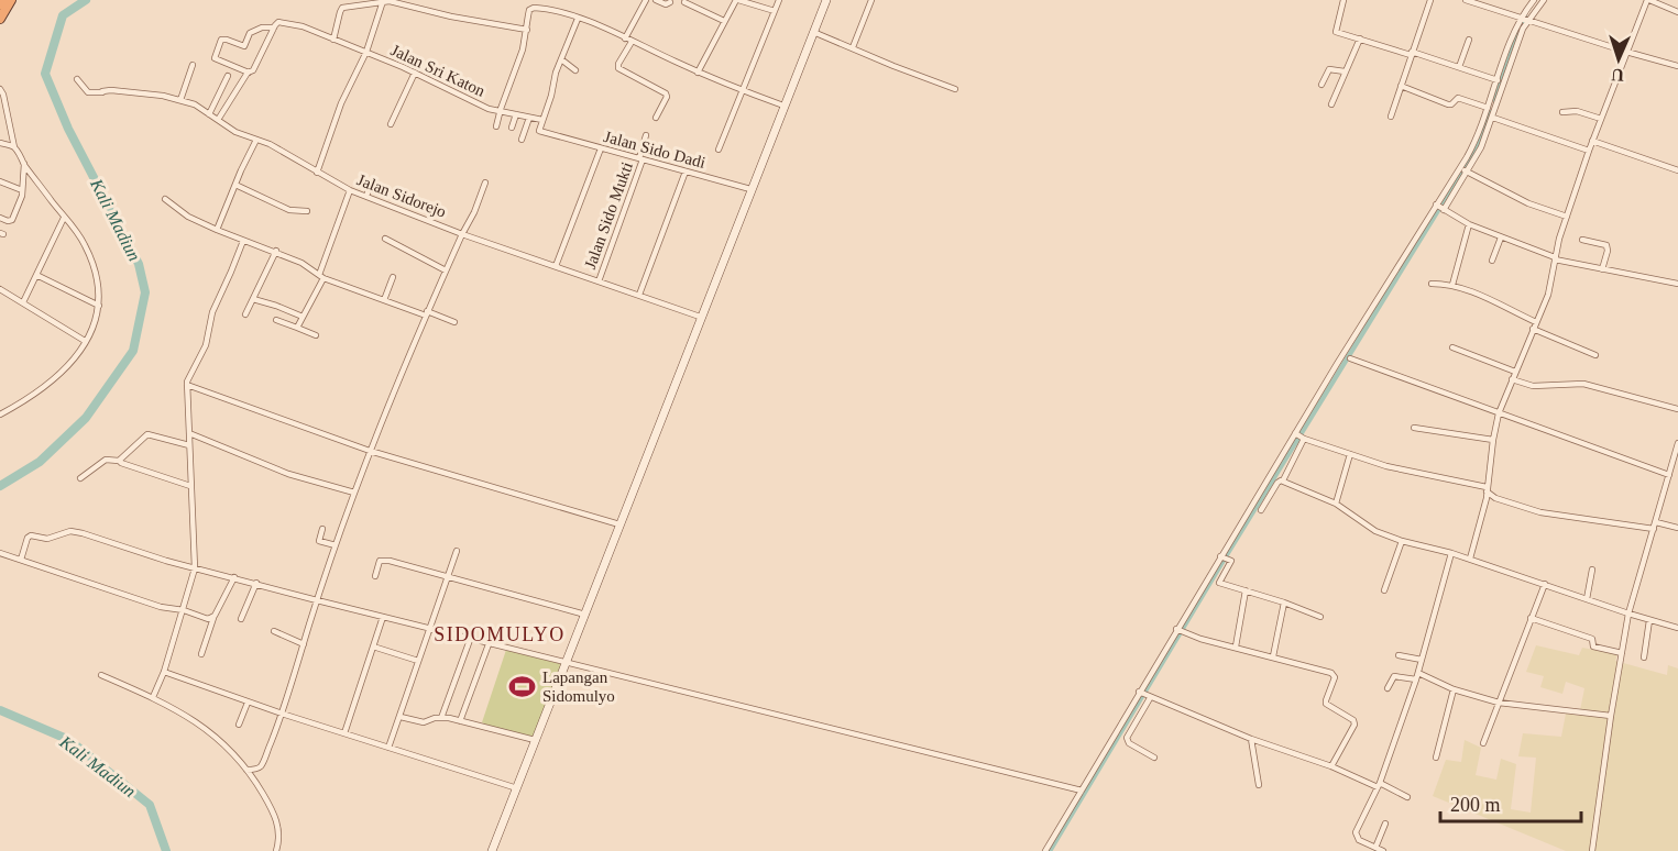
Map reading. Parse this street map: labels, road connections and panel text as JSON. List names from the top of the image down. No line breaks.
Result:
{"streets":{"street":["Jalan Sri Katon","Jalan Sido Dadi","Jalan Sidorejo","Jalan Sido Mukti"]},"crossings":[["Jalan Sri Katon","Jalan Sido Dadi"],["Jalan Sido Dadi","Jalan Sido Mukti"],["Jalan Sidorejo","Jalan Sido Mukti"]],"districts":["SIDOMULYO"],"water":["Kali Madiun"],"places":{"sports":["Lapangan Sidomulyo"]},"scale_bar":"200 m","north":"bottom"}
